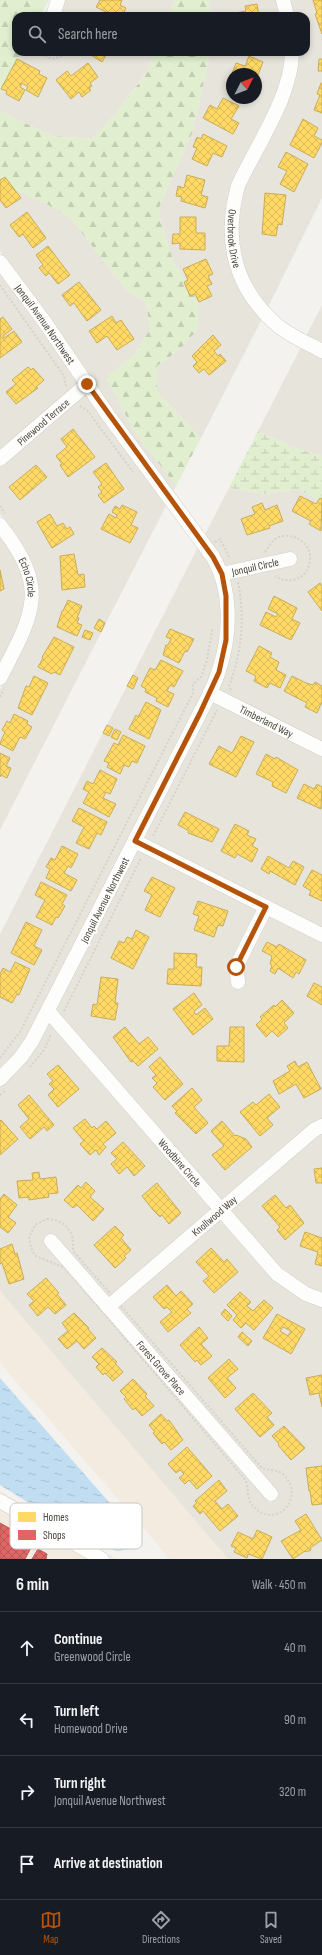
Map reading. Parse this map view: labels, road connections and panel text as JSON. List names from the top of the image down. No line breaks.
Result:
{"streets":{"street":["Overbrook Drive","Jonquil Avenue Northwest","Pinewood Terrace","Jonquil Circle","Echo Circle","Timberland Way","Woodbine Circle","Knollwood Way","Forest Grove Place"]},"crossings":[["Jonquil Avenue Northwest","Pinewood Terrace"],["Jonquil Avenue Northwest","Jonquil Circle"],["Jonquil Avenue Northwest","Timberland Way"],["Jonquil Avenue Northwest","Woodbine Circle"],["Woodbine Circle","Knollwood Way"],["Knollwood Way","Forest Grove Place"]],"legend":["Homes","Shops"],"north":"top right","page":{"search":"Search here","heading":["6 min","Walk · 450 m"],"list":[["Continue","Greenwood Circle","40 m"],["Turn left","Homewood Drive","90 m"],["Turn right","Jonquil Avenue Northwest","320 m"],"Arrive at destination"],"nav":["Map","Directions","Saved"]}}
